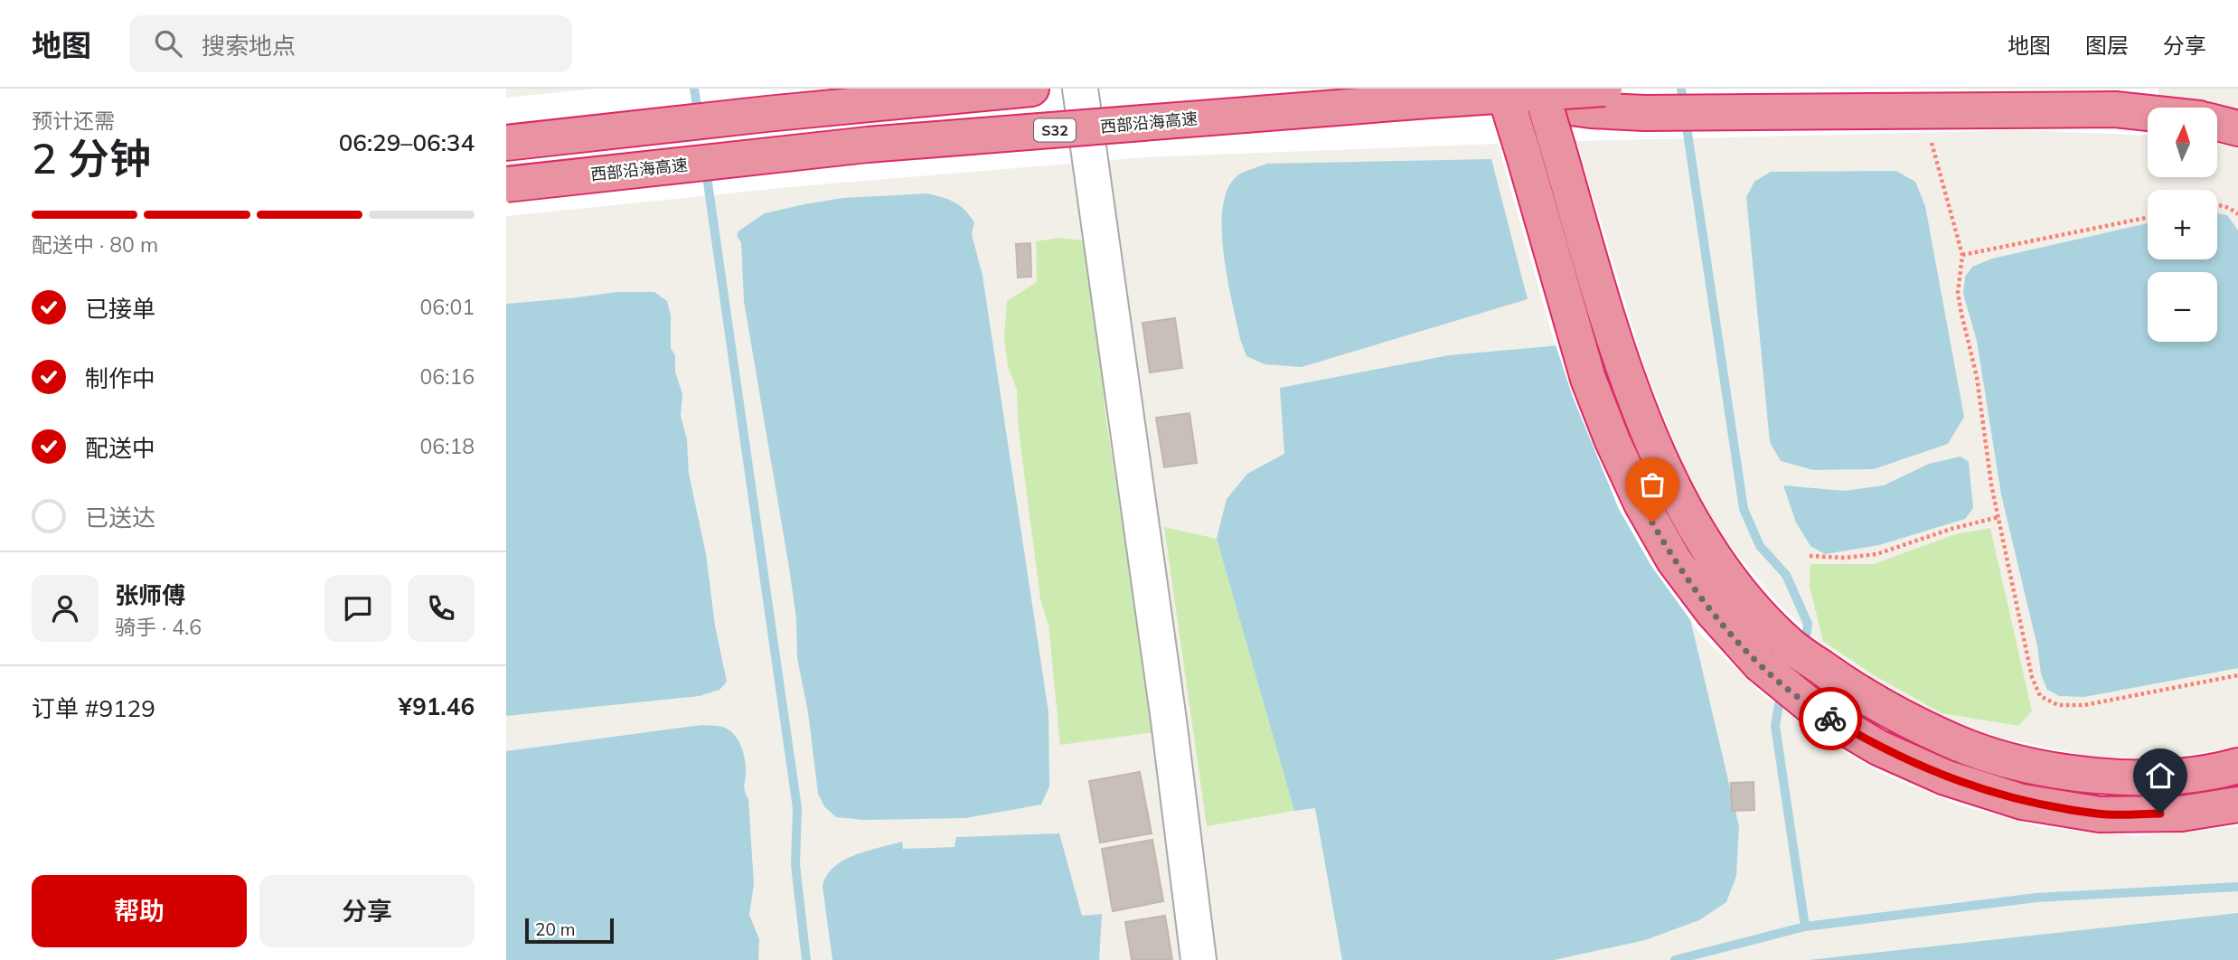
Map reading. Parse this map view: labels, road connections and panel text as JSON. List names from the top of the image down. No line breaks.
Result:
{"streets":{"highway":["西部沿海高速","S32"]},"scale_bar":"20 m","north":"top","page":{"header":"地图","search":"搜索地点","nav":["地图","图层","分享"],"heading":["2 分钟","预计还需","06:29–06:34"],"panel":["张师傅","骑手 · 4.6","订单 #9129","¥91.46"],"map_buttons":["+","−"],"bar":"配送中 · 80 m","list":[["已接单","06:01"],["制作中","06:16"],["配送中","06:18"],"已送达"],"buttons":["帮助","分享"],"scale":"20 m"}}
